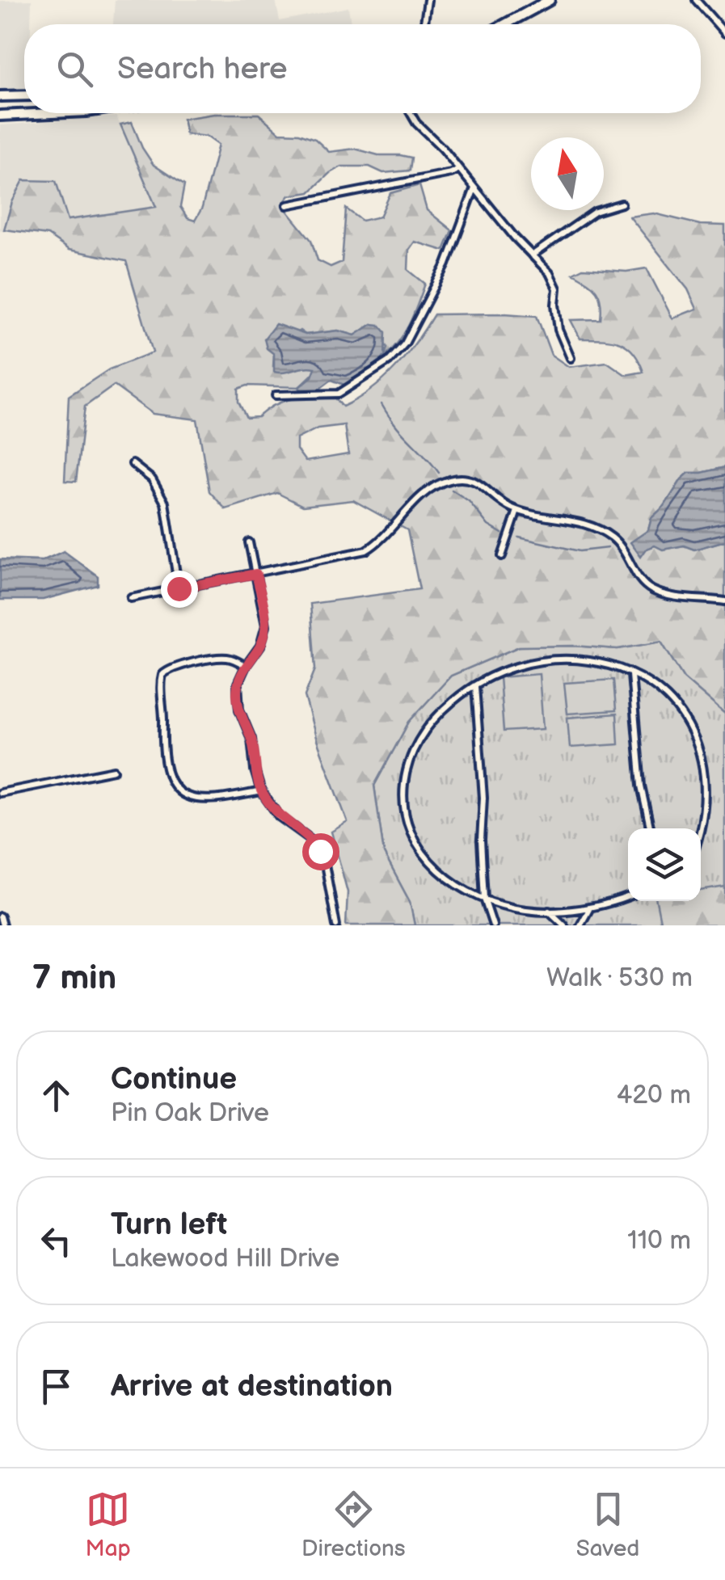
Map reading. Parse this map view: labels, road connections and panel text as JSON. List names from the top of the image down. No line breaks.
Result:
{"north":"top","page":{"search":"Search here","heading":["7 min","Walk · 530 m"],"list":[["Continue","Pin Oak Drive","420 m"],["Turn left","Lakewood Hill Drive","110 m"],"Arrive at destination"],"nav":["Map","Directions","Saved"]}}
